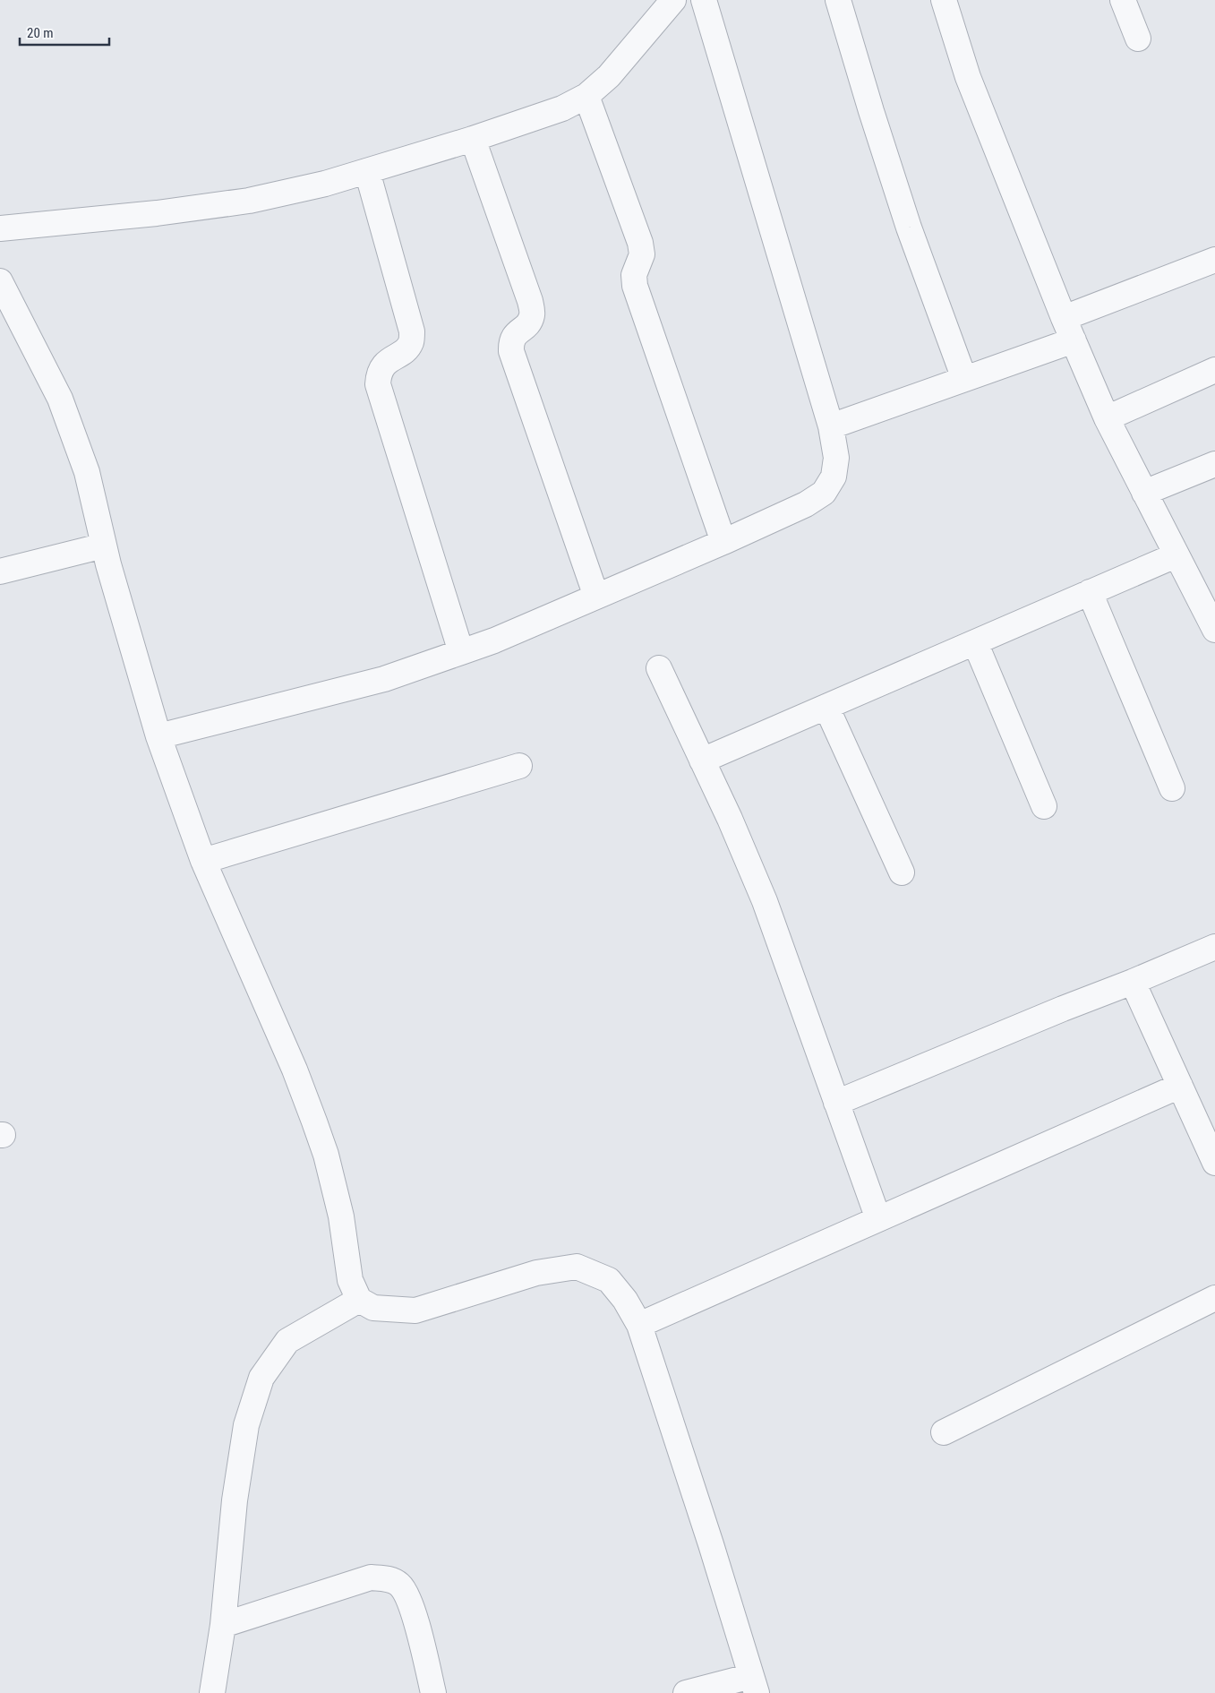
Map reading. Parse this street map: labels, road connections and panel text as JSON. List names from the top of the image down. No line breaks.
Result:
{"scale_bar":"20 m"}
